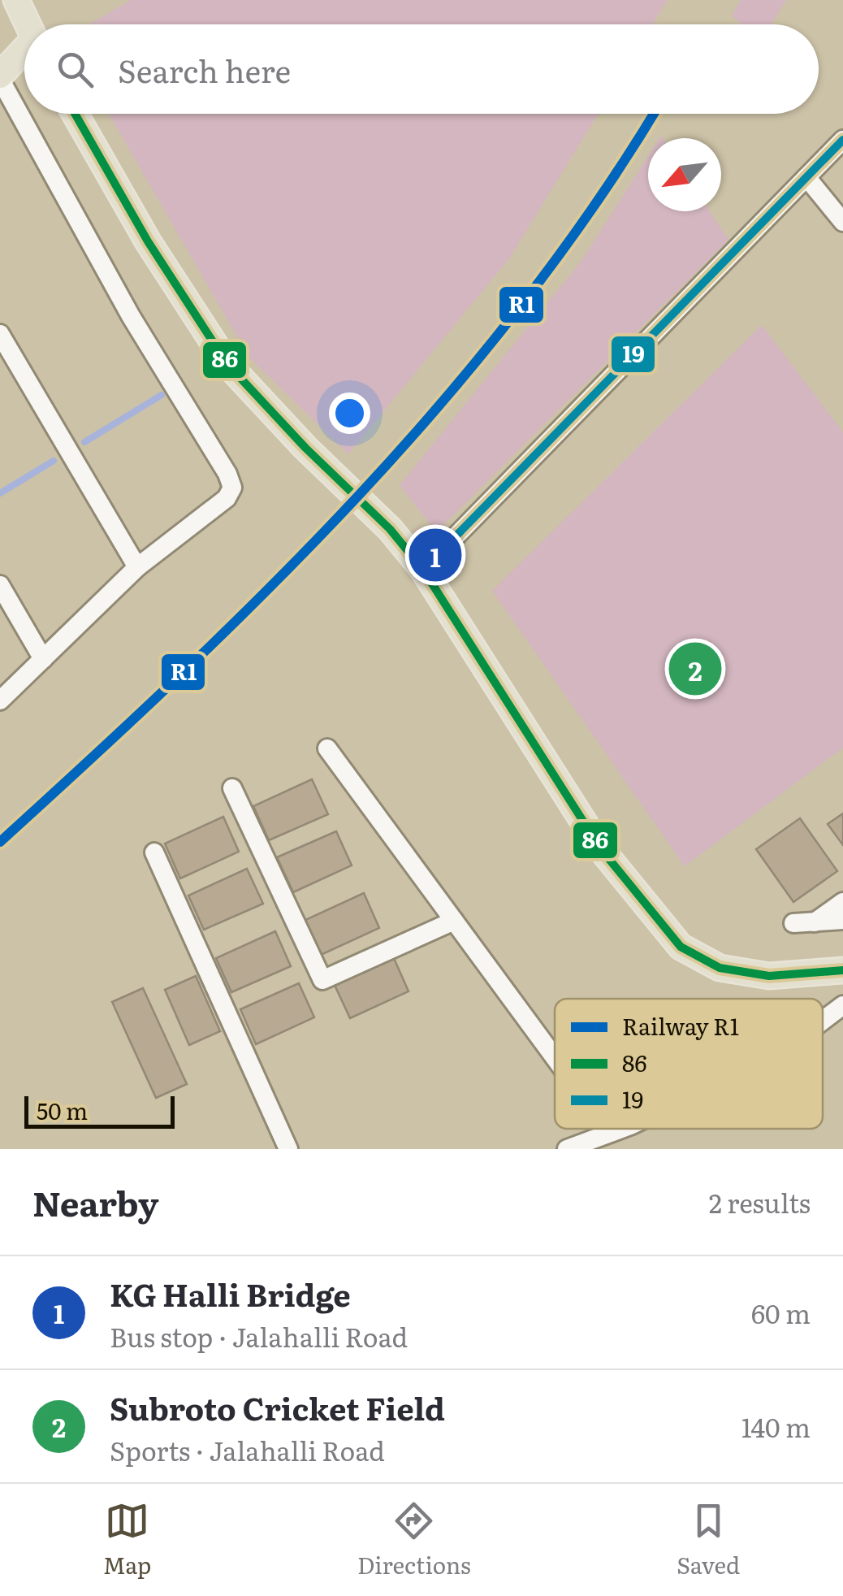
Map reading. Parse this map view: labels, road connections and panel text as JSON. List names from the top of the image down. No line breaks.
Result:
{"lines":["rail line R1","transit line 86","transit line 19"],"legend":["Railway R1","86","19"],"scale_bar":"50 m","north":"bottom left","page":{"search":"Search here","pins":["1","2"],"scale":"50 m","heading":["Nearby","2 results"],"list":[{"mark":"1","name":"KG Halli Bridge","note":"Bus stop · Jalahalli Road","value":"60 m"},{"mark":"2","name":"Subroto Cricket Field","note":"Sports · Jalahalli Road","value":"140 m"}],"nav":["Map","Directions","Saved"]}}
